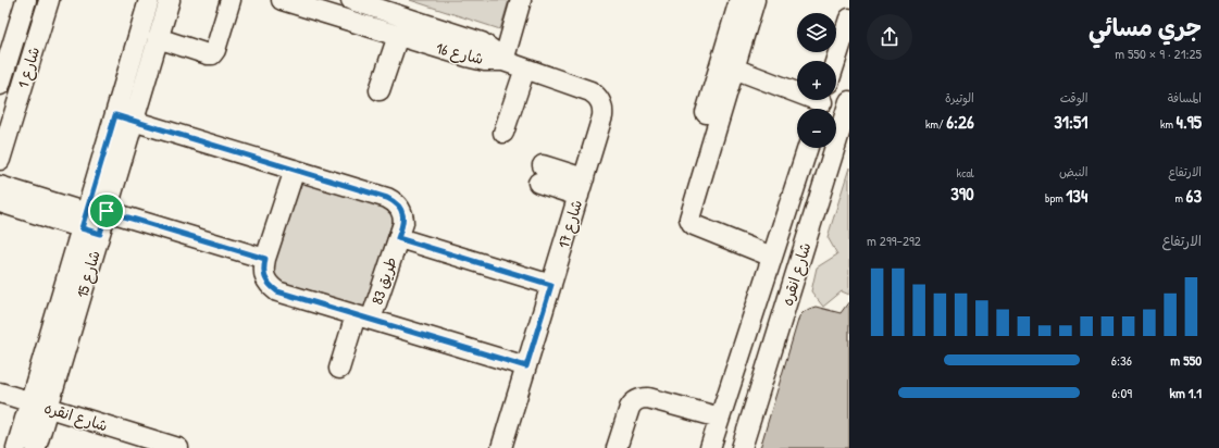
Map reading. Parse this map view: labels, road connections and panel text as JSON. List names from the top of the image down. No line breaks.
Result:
{"streets":{"street":["شارع 16","شارع 1","شارع 17","شارع 15","شارع انقره","طريق 83"]},"crossings":[["شارع 16","شارع 17"],["شارع 15","شارع انقره"]],"page":{"heading":["جري مسائي","21:25 · 9 × 550 m"],"map_buttons":["+","−"],"stats":[["المسافة","4.95 km"],["الوقت","31:51"],["الوتيرة","6:26 /km"],["الارتفاع","63 m"],["النبض","134 bpm"],["kcal","390"]],"chart":["الارتفاع","292–299 m"],"list":[{"name":"550 m","note":"6:36"},{"name":"1.1 km","note":"6:09"}]}}
